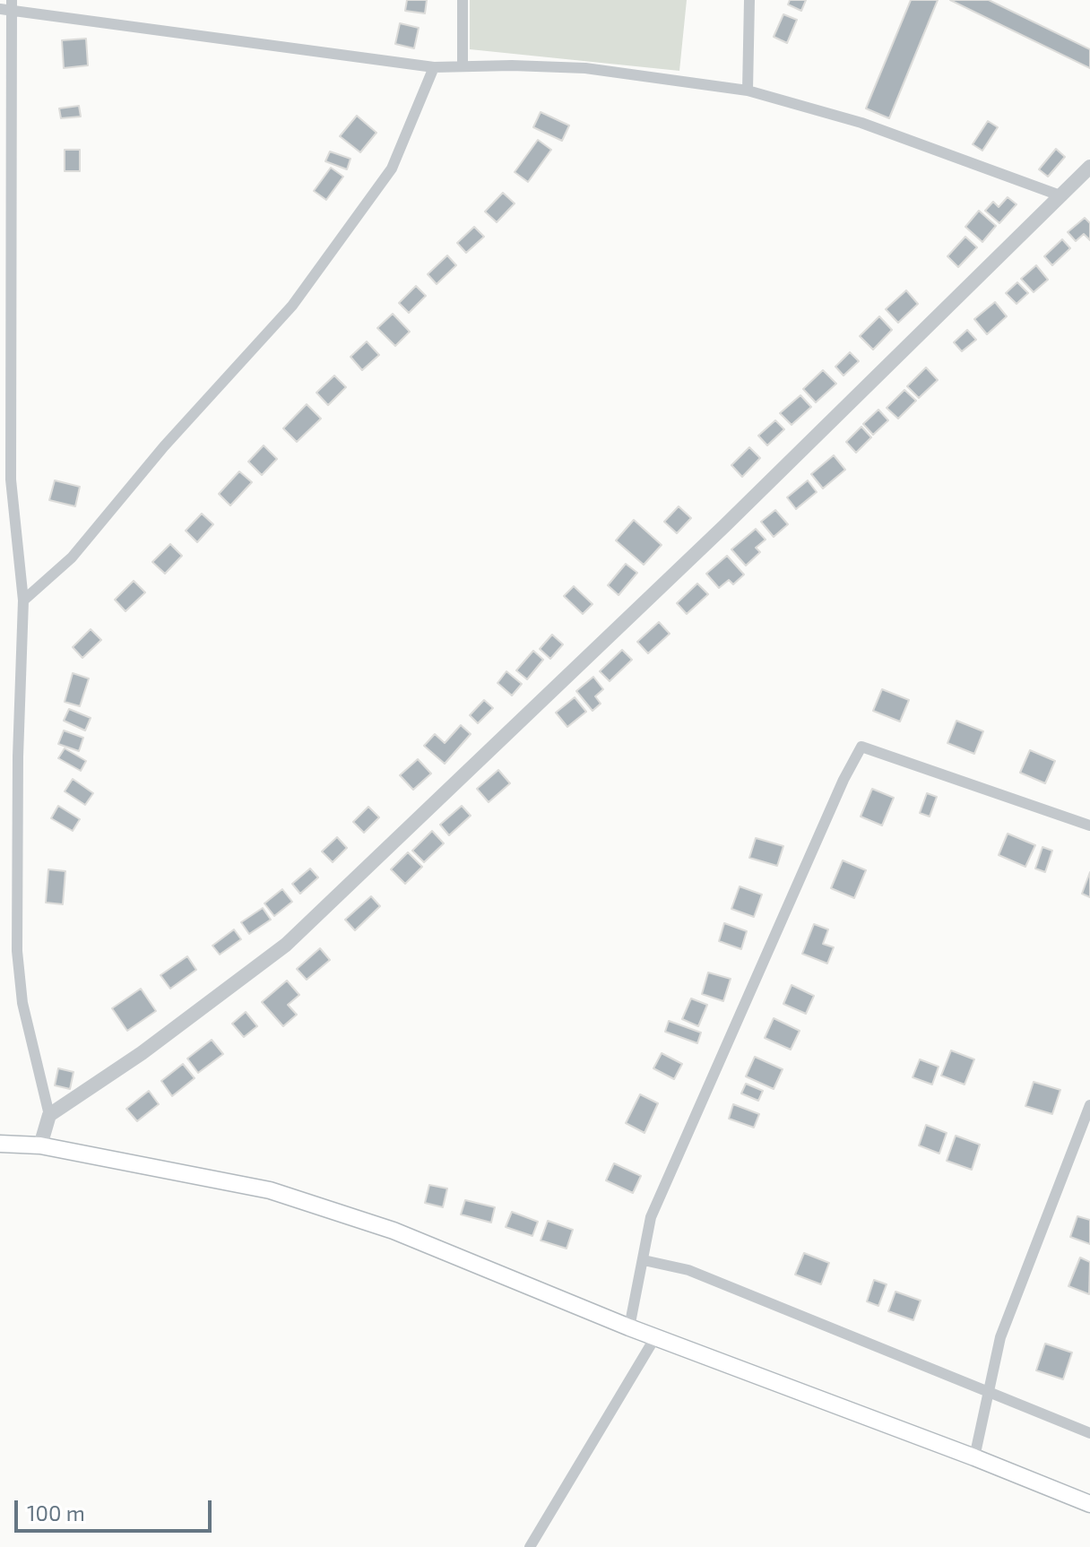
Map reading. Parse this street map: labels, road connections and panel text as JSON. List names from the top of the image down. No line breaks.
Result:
{"scale_bar":"100 m"}
